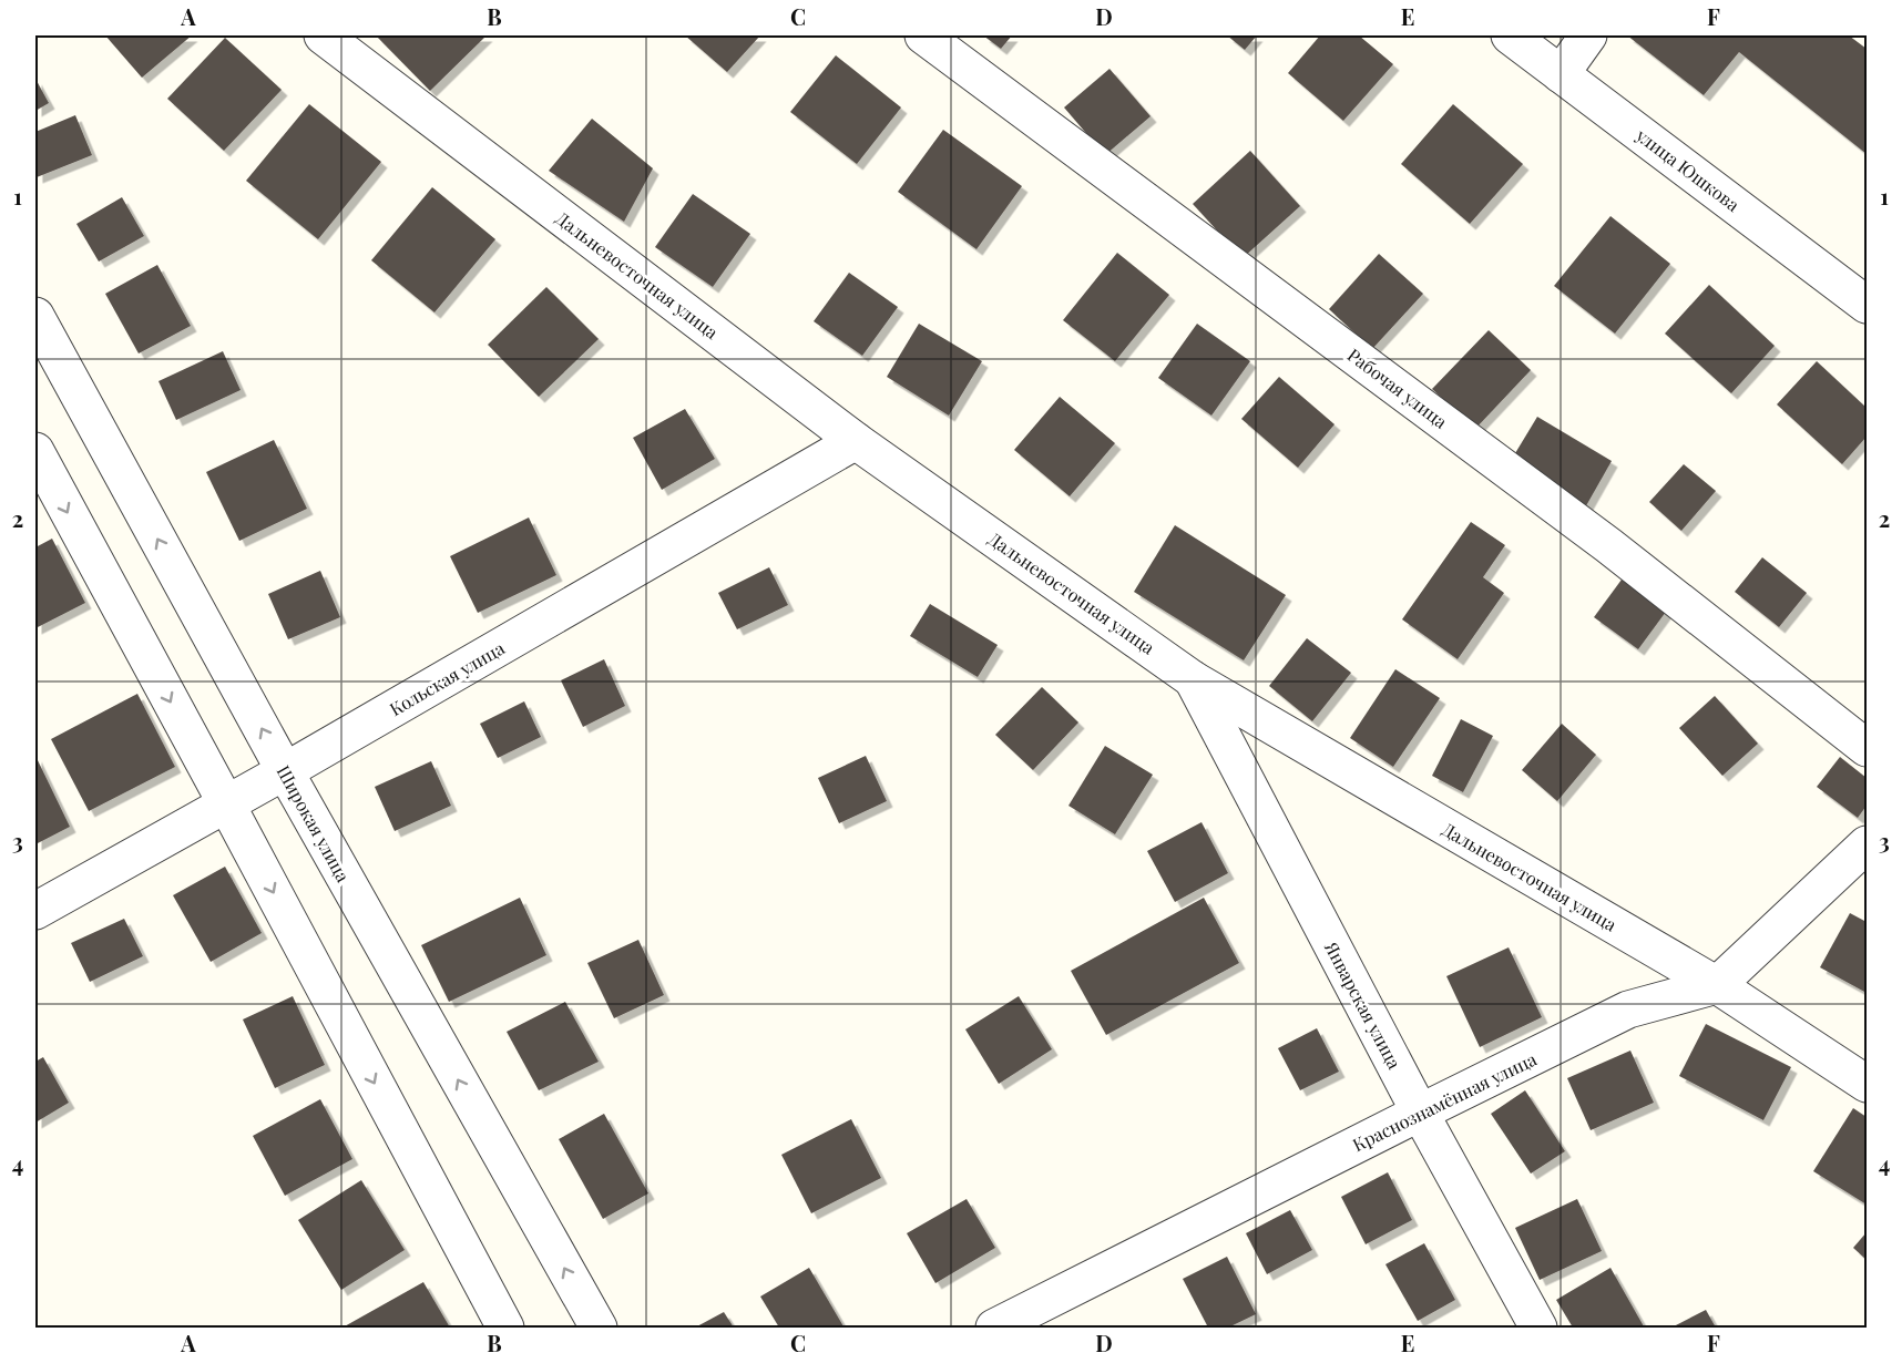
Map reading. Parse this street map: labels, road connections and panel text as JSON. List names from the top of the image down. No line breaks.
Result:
{"streets":{"street":["улица Юшкова","Дальневосточная улица","Рабочая улица","Кольская улица","Широкая улица","Январская улица","Краснознамённая улица"]},"crossings":[["Дальневосточная улица","Кольская улица"],["Дальневосточная улица","Январская улица"],["Дальневосточная улица","Краснознамённая улица"],["Кольская улица","Широкая улица"],["Январская улица","Краснознамённая улица"]],"grid":{"columns":["A","B","C","D","E","F"],"rows":["1","2","3","4"]}}
